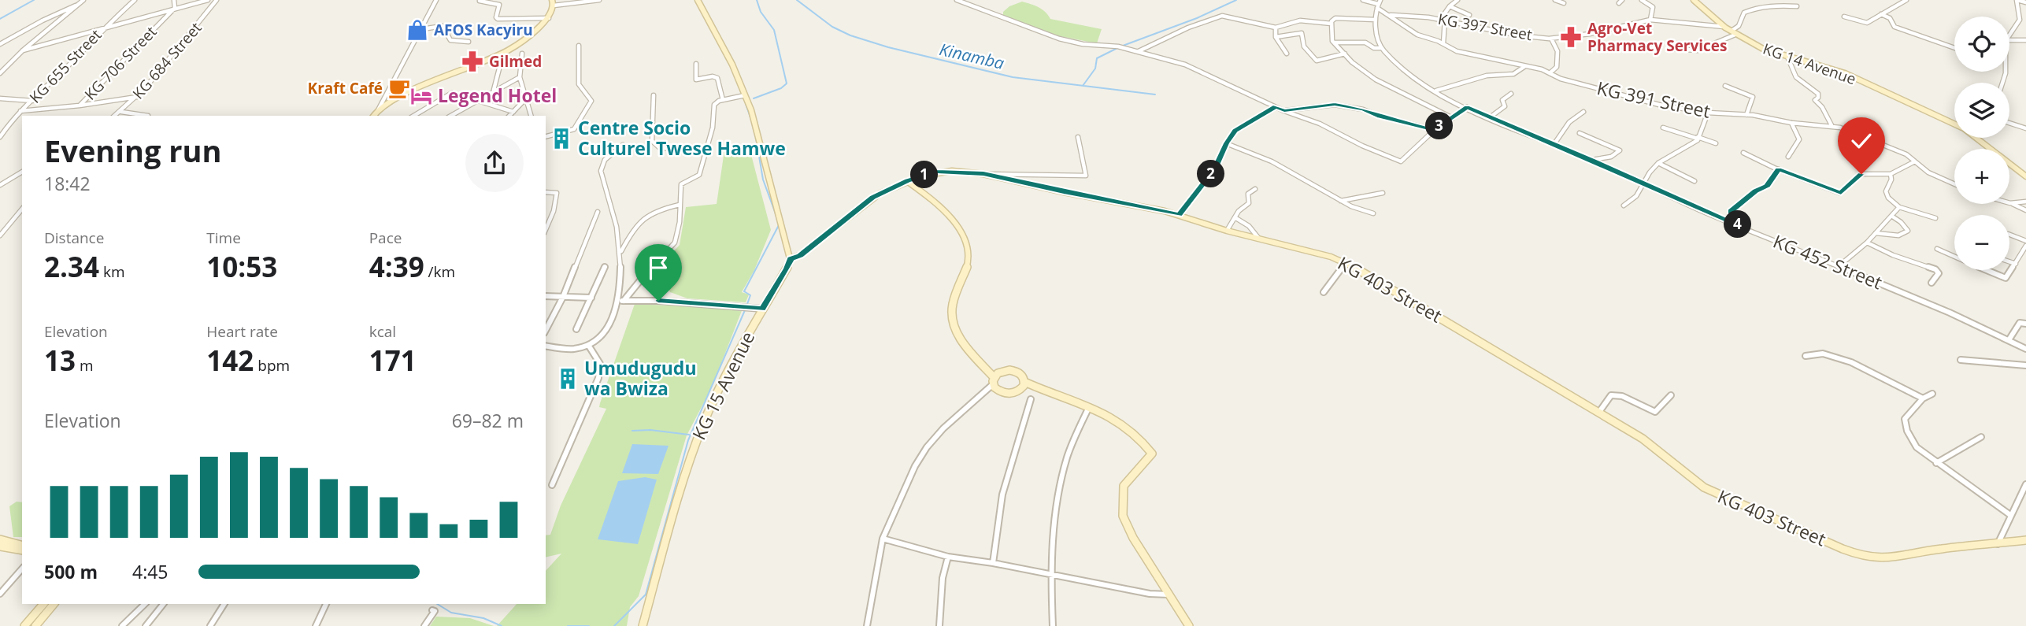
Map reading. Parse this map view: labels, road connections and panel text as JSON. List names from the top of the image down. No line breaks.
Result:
{"streets":{"main road":["KG 14 Avenue","KG 403 Street","KG 15 Avenue"],"street":["KG 397 Street","KG 684 Street","KG 706 Street","KG 655 Street","KG 391 Street","KG 452 Street"]},"crossings":[["KG 397 Street","KG 391 Street"],["KG 706 Street","KG 655 Street"],["KG 403 Street","KG 15 Avenue"]],"water":["Kinamba"],"places":{"shop":["AFOS Kacyiru"],"pharmacy":["Agro-Vet Pharmacy Services","Gilmed"],"cafe":["Kraft Café"],"hotel":["Legend Hotel"],"building":["Centre Socio Culturel Twese Hamwe","Umudugudu wa Bwiza"]},"page":{"map_buttons":["+","−"],"pins":["3","2","1","4"],"heading":["Evening run","18:42"],"stats":[["Distance","2.34 km"],["Time","10:53"],["Pace","4:39 /km"],["Elevation","13 m"],["Heart rate","142 bpm"],["kcal","171"]],"chart":["Elevation","69–82 m"],"list":[{"name":"500 m","note":"4:45"}]}}
